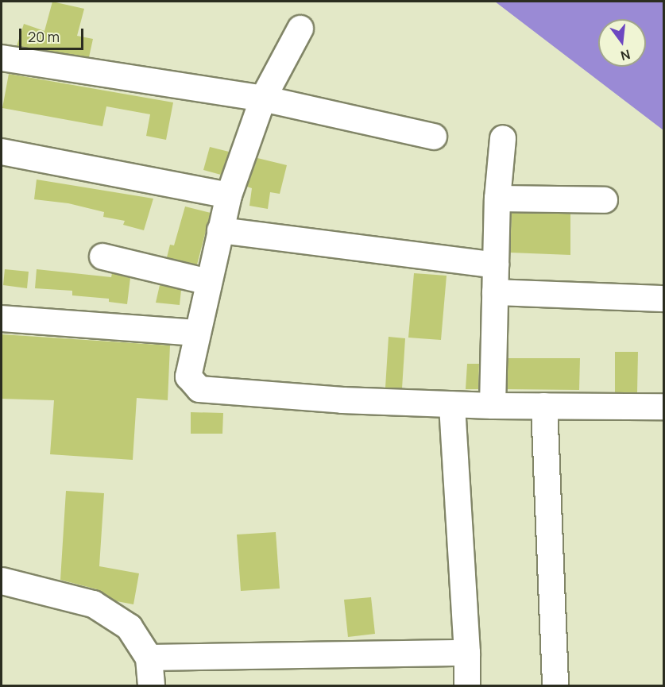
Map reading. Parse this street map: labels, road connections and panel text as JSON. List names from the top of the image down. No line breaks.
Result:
{"scale_bar":"20 m","north":"bottom"}
